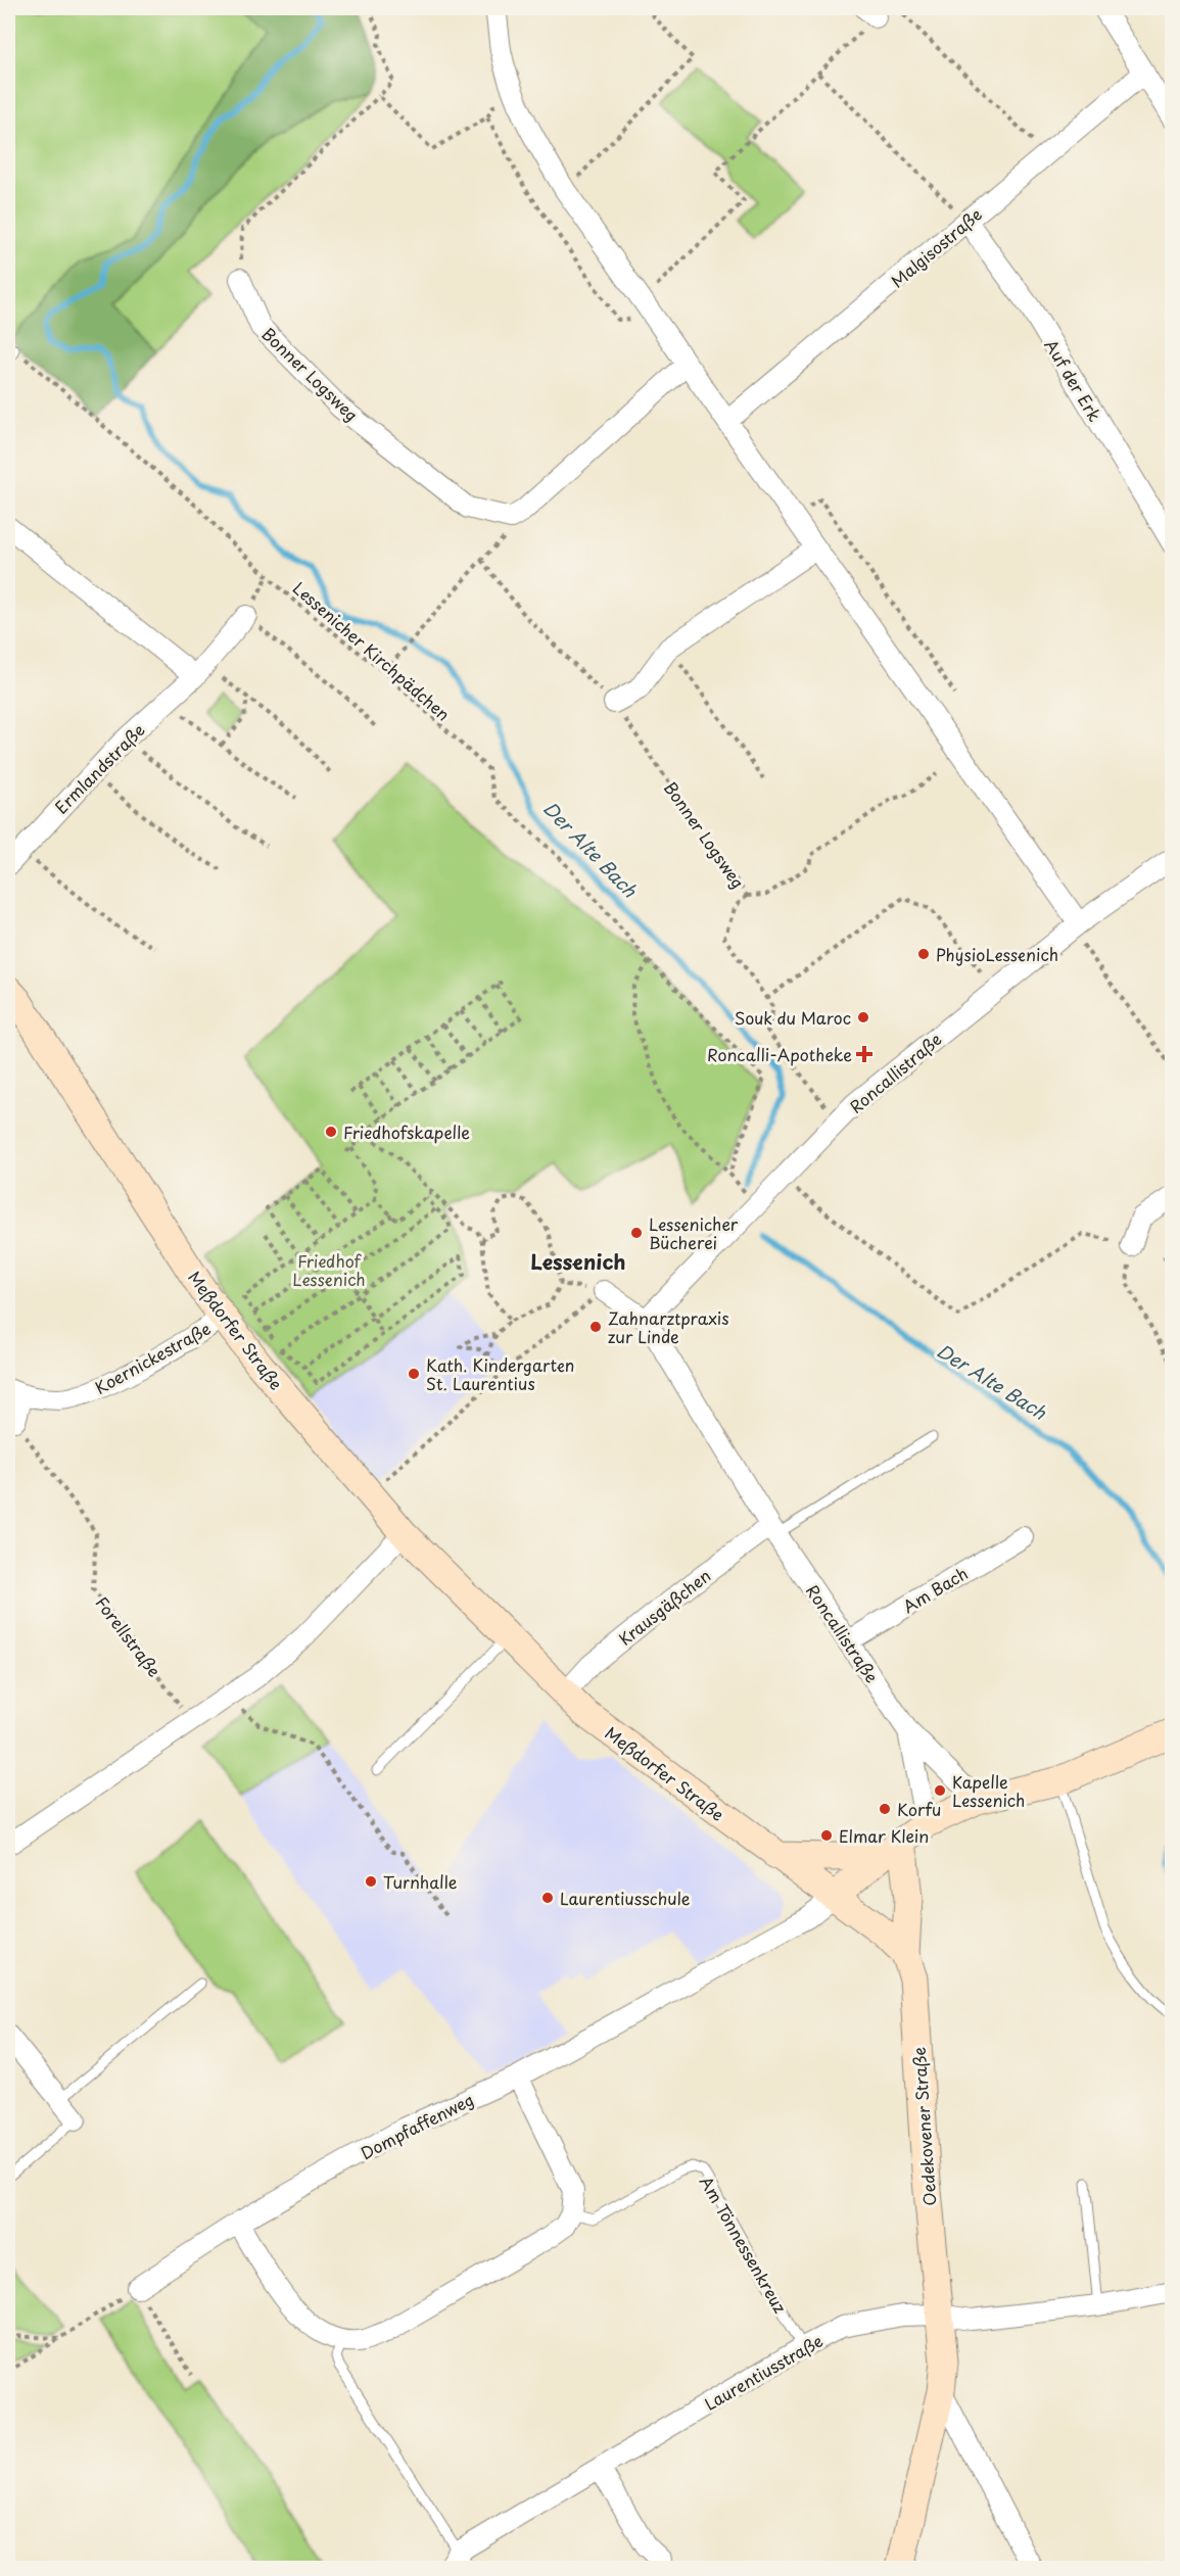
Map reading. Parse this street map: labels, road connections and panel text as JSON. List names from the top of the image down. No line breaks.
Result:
{"streets":{"street":["Malgisostraße","Bonner Logsweg","Auf der Erk","Ermlandstraße","Roncallistraße","Meßdorfer Straße","Koernickestraße","Am Bach","Krausgäßchen","Dompfaffenweg","Oedekovener Straße","Laurentiusstraße"],"lane":["Am Tönnessenkreuz"],"path":["Lessenicher Kirchpädchen","Forellstraße"]},"crossings":[["Malgisostraße","Auf der Erk"],["Roncallistraße","Am Bach"],["Roncallistraße","Krausgäßchen"],["Meßdorfer Straße","Koernickestraße"],["Meßdorfer Straße","Krausgäßchen"],["Meßdorfer Straße","Dompfaffenweg"],["Meßdorfer Straße","Oedekovener Straße"],["Dompfaffenweg","Oedekovener Straße"],["Oedekovener Straße","Laurentiusstraße"],["Am Tönnessenkreuz","Laurentiusstraße"]],"districts":["Lessenich"],"water":["Der Alte Bach"],"parks":["Friedhof Lessenich"],"places":{"other":["PhysioLessenich","Souk du Maroc","Friedhofskapelle","Lessenicher Bücherei","Zahnarztpraxis zur Linde","Kath. Kindergarten St. Laurentius","Kapelle Lessenich","Korfu","Elmar Klein","Turnhalle","Laurentiusschule"],"health":["Roncalli-Apotheke"]}}
